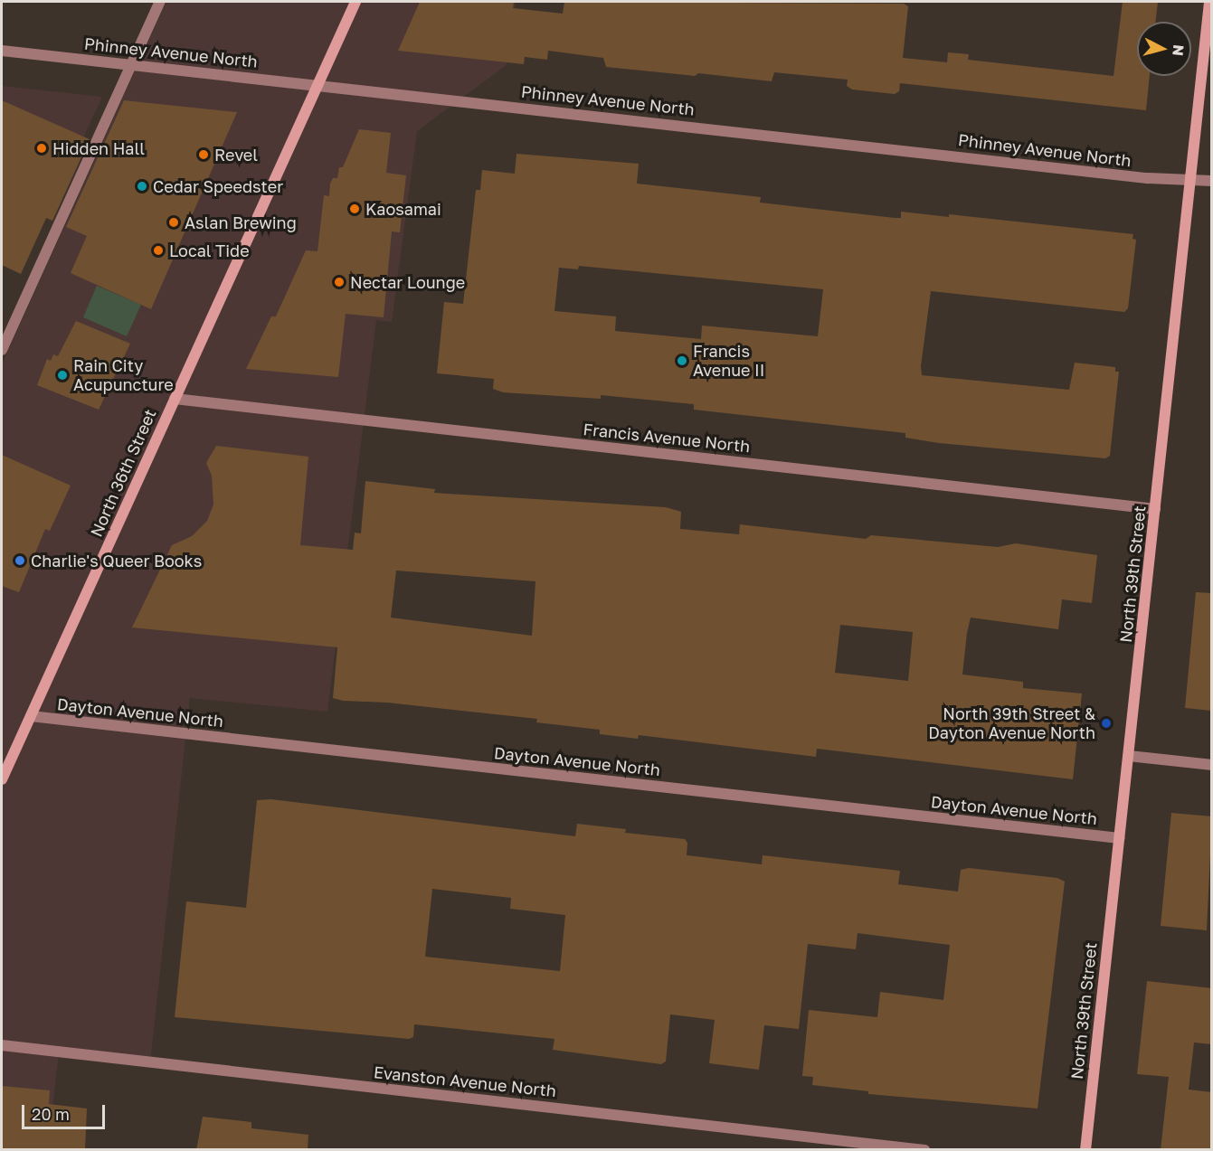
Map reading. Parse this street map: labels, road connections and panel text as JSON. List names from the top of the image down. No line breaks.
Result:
{"streets":{"main road":["North 36th Street","North 39th Street"],"street":["Phinney Avenue North","Francis Avenue North","Dayton Avenue North","Evanston Avenue North"]},"crossings":[["Phinney Avenue North","North 36th Street"],["Phinney Avenue North","North 39th Street"],["Francis Avenue North","North 36th Street"],["Francis Avenue North","North 39th Street"],["North 36th Street","Dayton Avenue North"],["North 39th Street","Dayton Avenue North"]],"places":["Hidden Hall","Revel","Cedar Speedster","Kaosamai","Aslan Brewing","Local Tide","Nectar Lounge","Francis Avenue II","Rain City Acupuncture","Charlie's Queer Books","North 39th Street & Dayton Avenue North"],"scale_bar":"20 m","north":"right"}
